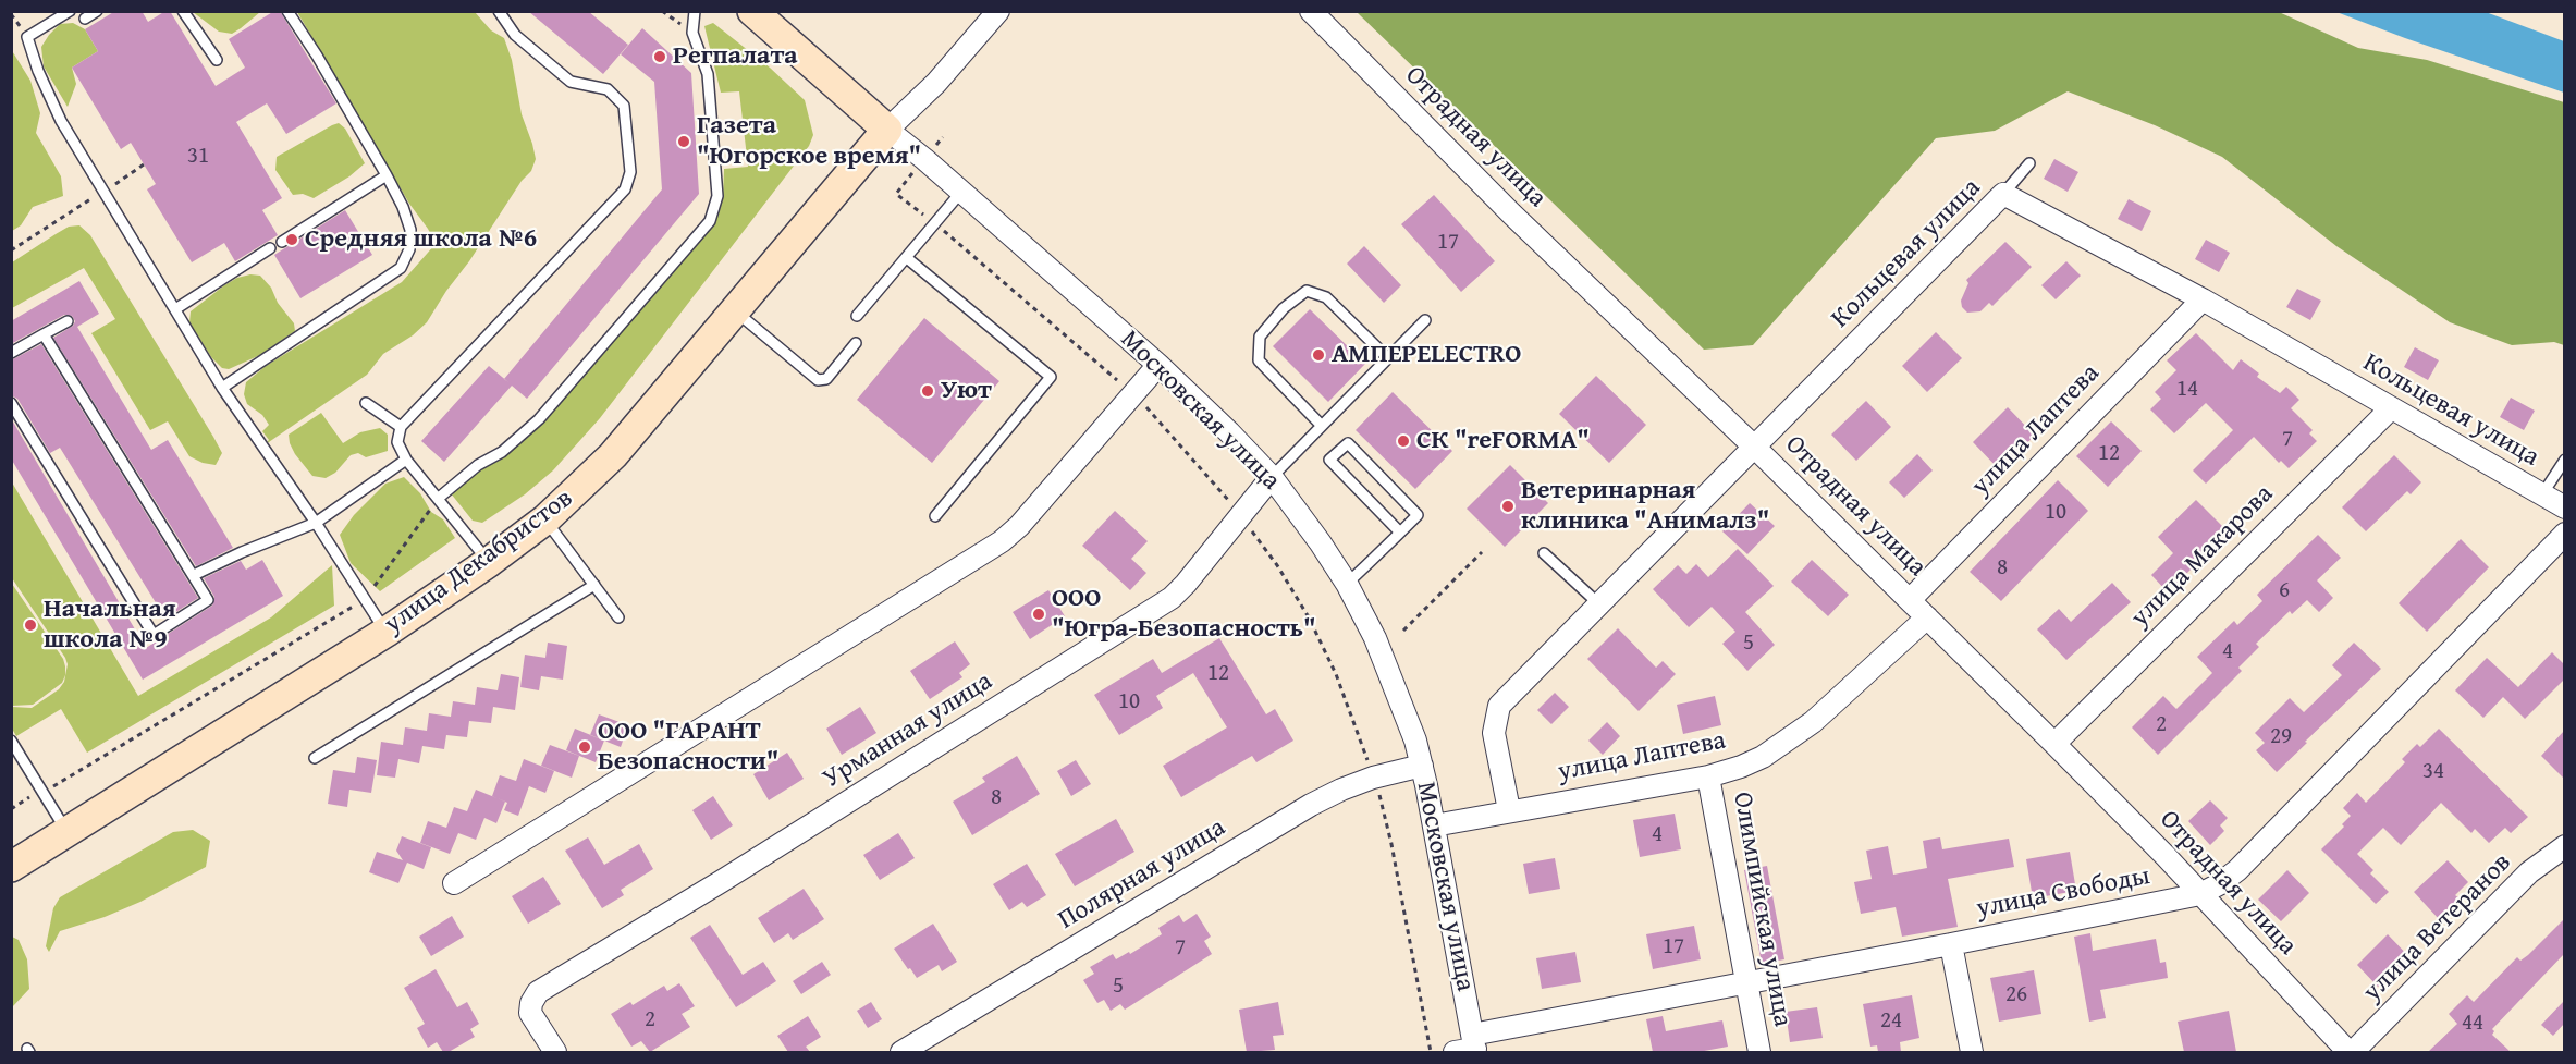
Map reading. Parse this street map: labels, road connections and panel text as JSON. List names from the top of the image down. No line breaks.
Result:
{"streets":{"main road":["Московская улица","улица Декабристов"],"street":["Отрадная улица","Кольцевая улица","улица Лаптева","улица Макарова","Урманная улица","Полярная улица","улица Свободы","Олимпийская улица","улица Ветеранов"]},"crossings":[["Отрадная улица","Кольцевая улица"],["Отрадная улица","улица Лаптева"],["Отрадная улица","улица Макарова"],["Отрадная улица","улица Свободы"],["Отрадная улица","улица Ветеранов"],["Кольцевая улица","улица Лаптева"],["Кольцевая улица","улица Макарова"],["Московская улица","улица Лаптева"],["Московская улица","улица Декабристов"],["Московская улица","Урманная улица"],["Московская улица","Полярная улица"],["Московская улица","улица Свободы"],["улица Лаптева","Олимпийская улица"],["улица Свободы","Олимпийская улица"]],"places":["Регпалата","Газета \"Югорское время\"","Средняя школа №6","АМПЕРELECTRO","Уют","СК \"reFORMA\"","Ветеринарная клиника \"Анималз\"","ООО \"Югра-Безопасность\"","Начальная школа №9","ООО \"ГАРАНТ Безопасности\""],"house_numbers":["31","17","14","7","12","10","8","6","5","4","12","10","2","29","34","8","4","17","7","5","26","2","24","44"]}
